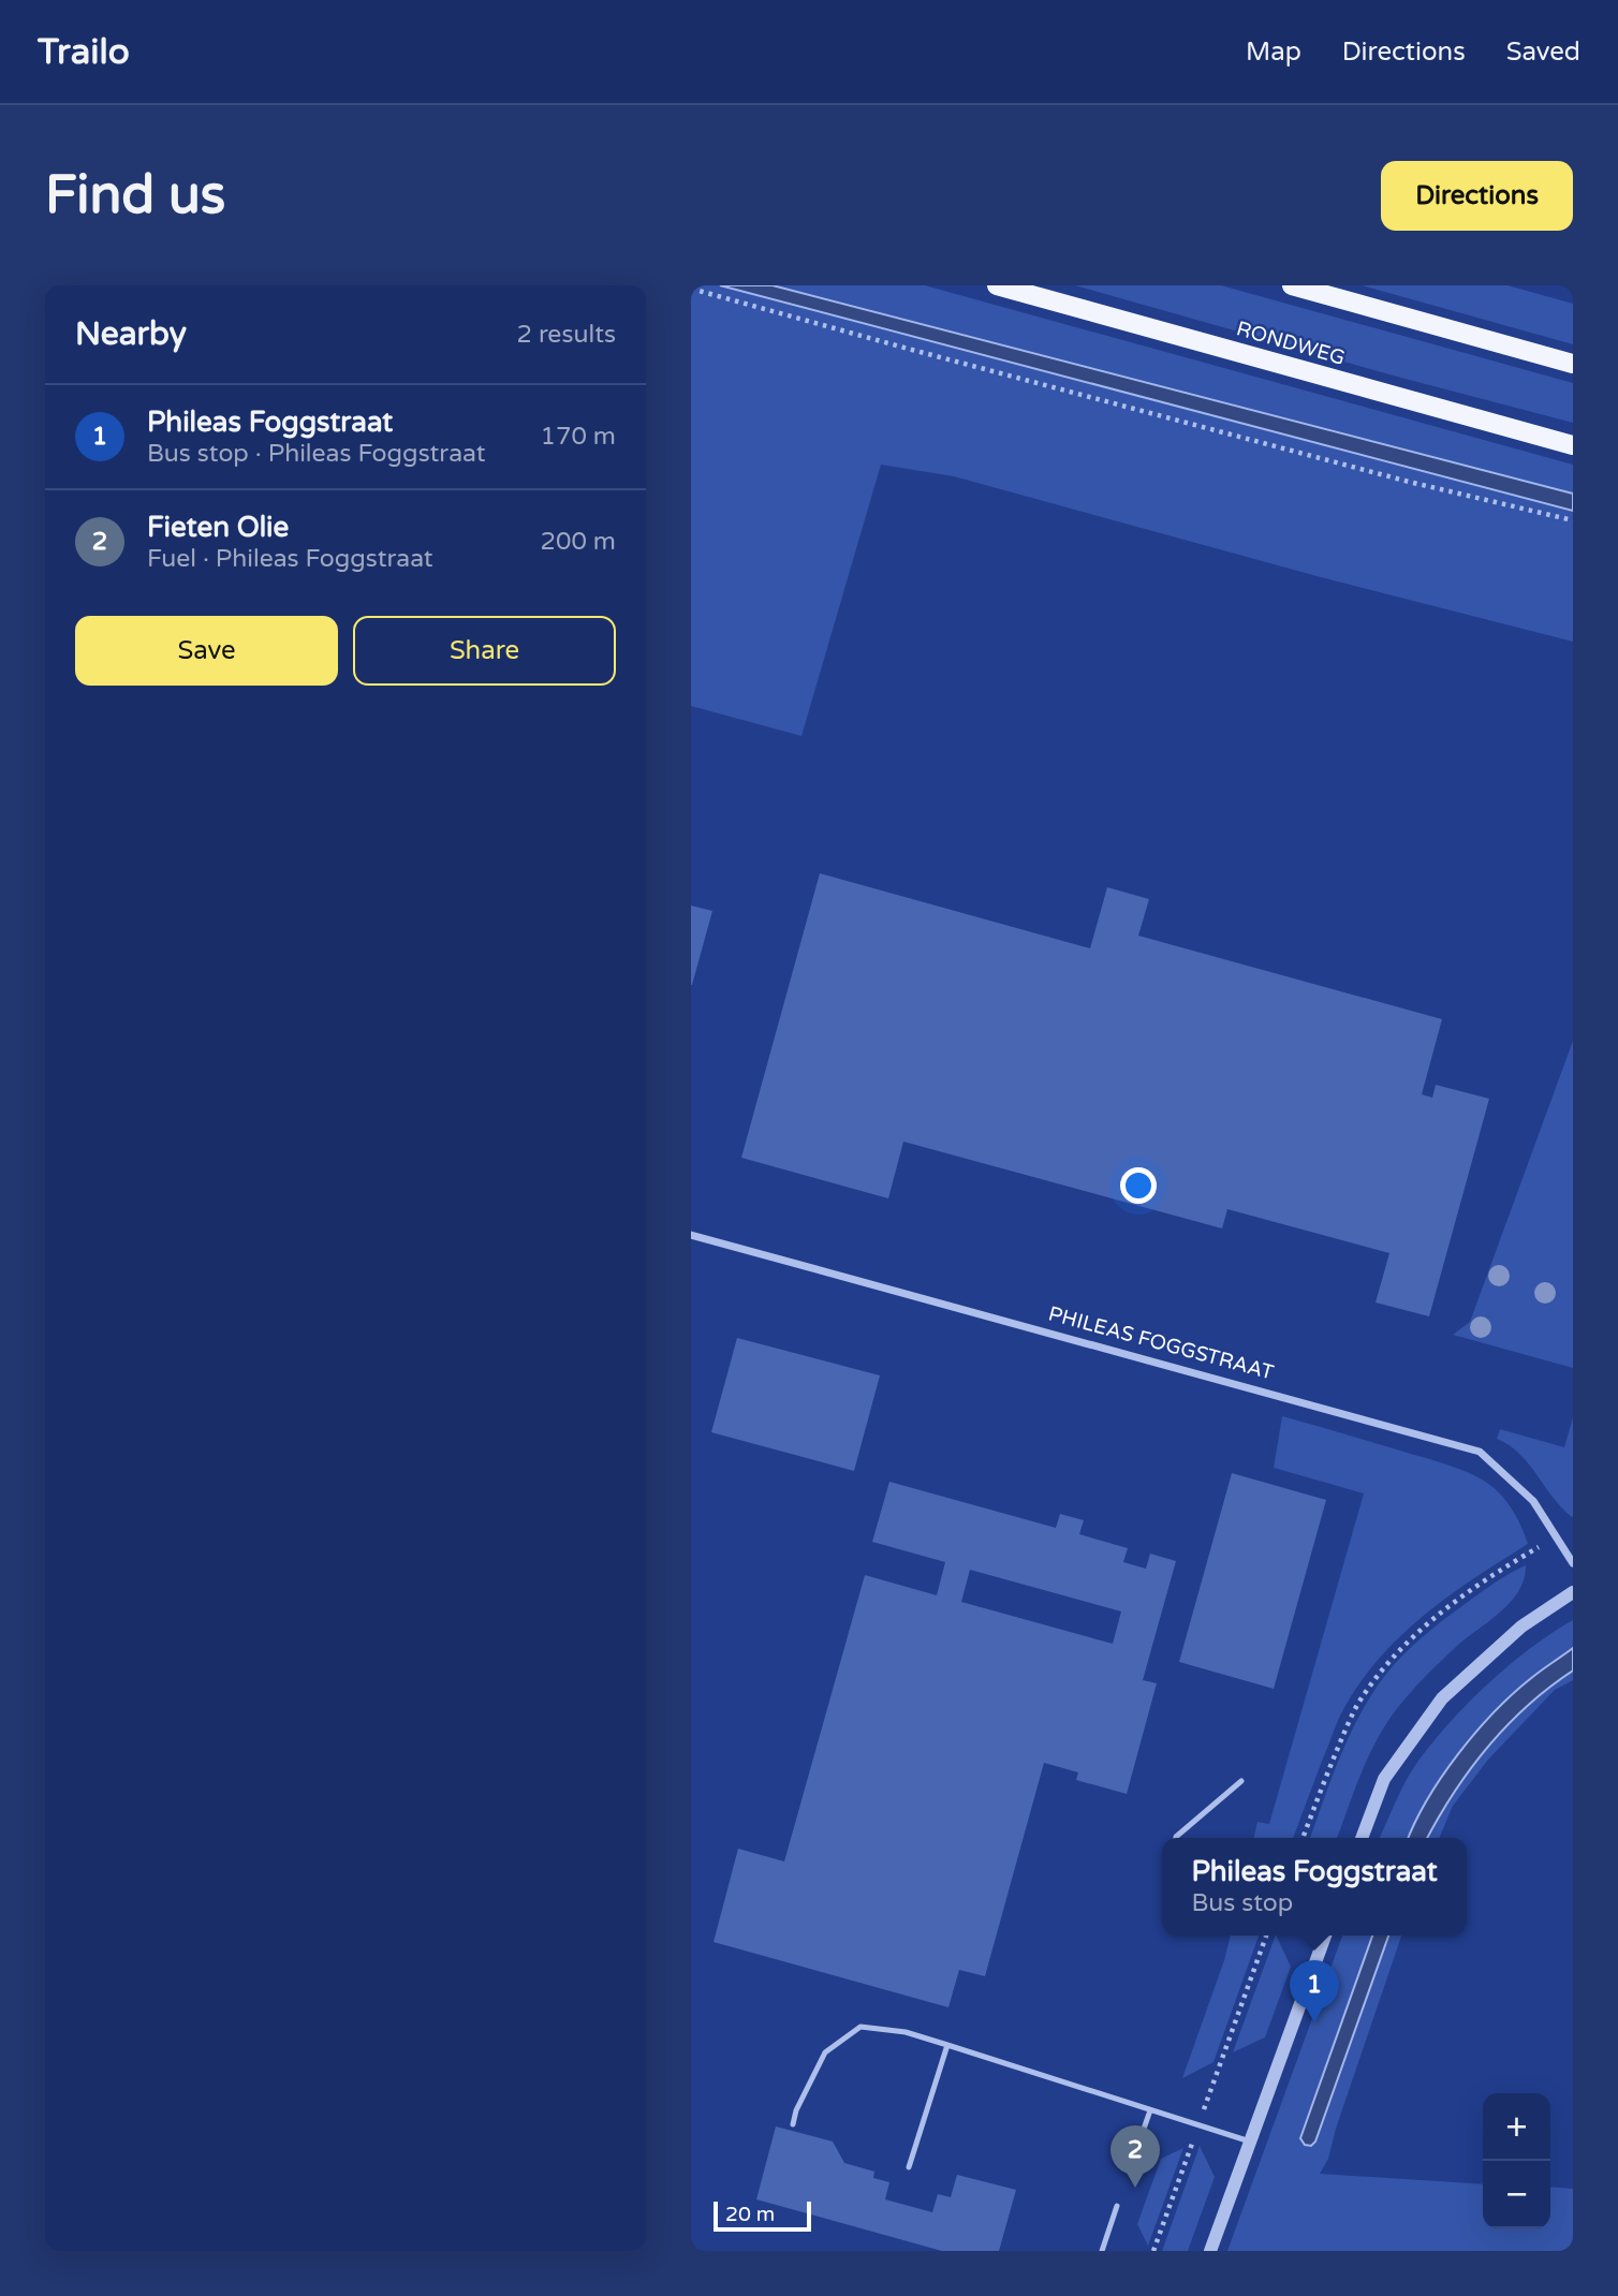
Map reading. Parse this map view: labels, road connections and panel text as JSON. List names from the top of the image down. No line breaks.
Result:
{"streets":{"main road":["RONDWEG"],"street":["PHILEAS FOGGSTRAAT"]},"scale_bar":"20 m","page":{"header":"Trailo","nav":["Map","Directions","Saved"],"buttons":["Directions",["Save","Share"]],"title":"Find us","heading":["Nearby","2 results"],"list":[{"mark":"1","name":"Phileas Foggstraat","note":"Bus stop · Phileas Foggstraat","value":"170 m"},{"mark":"2","name":"Fieten Olie","note":"Fuel · Phileas Foggstraat","value":"200 m"}],"popup":["Phileas Foggstraat","Bus stop"],"pins":["1","2"],"map_buttons":["+","−"],"scale":"20 m"}}
